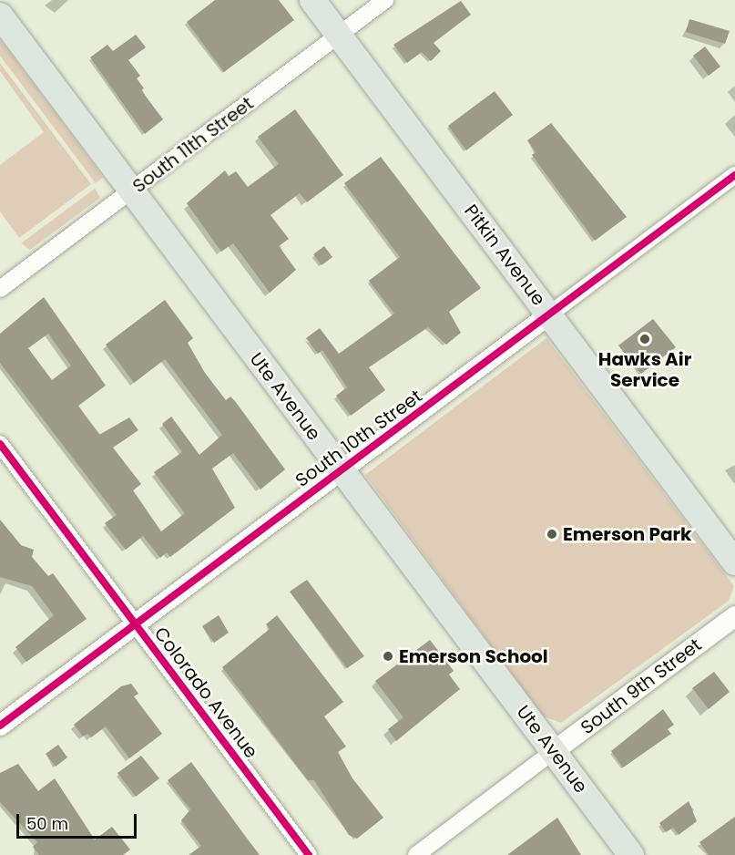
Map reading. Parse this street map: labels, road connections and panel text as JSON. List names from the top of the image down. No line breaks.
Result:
{"streets":{"main road":["Pitkin Avenue","Ute Avenue"],"street":["South 11th Street","South 10th Street","South 9th Street","Colorado Avenue"]},"crossings":[["South 11th Street","Pitkin Avenue"],["South 11th Street","Ute Avenue"],["Pitkin Avenue","South 10th Street"],["Ute Avenue","South 10th Street"],["Ute Avenue","South 9th Street"],["South 10th Street","Colorado Avenue"]],"places":["Hawks Air Service","Emerson Park","Emerson School"],"scale_bar":"50 m"}
